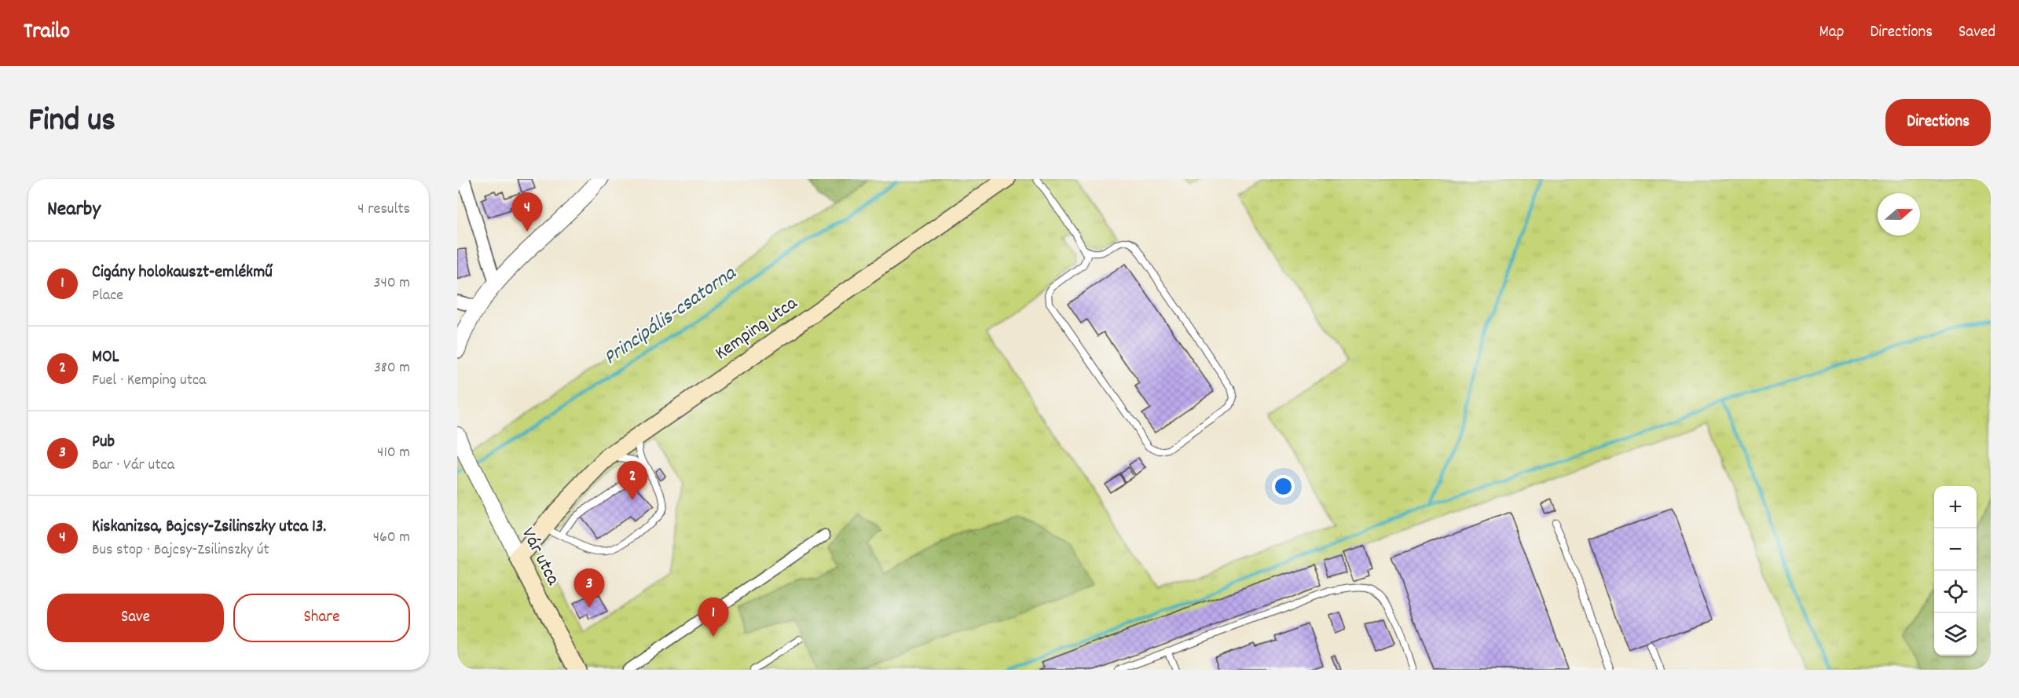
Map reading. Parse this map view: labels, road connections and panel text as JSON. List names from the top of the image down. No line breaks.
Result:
{"streets":{"main road":["Kemping utca","Vár utca"]},"crossings":[["Kemping utca","Vár utca"]],"water":["Principális-csatorna"],"north":"right","page":{"header":"Trailo","nav":["Map","Directions","Saved"],"title":"Find us","buttons":["Directions",["Save","Share"]],"heading":["Nearby","4 results"],"pins":["4","2","3","1"],"list":[{"mark":"1","name":"Cigány holokauszt-emlékmű","note":"Place","value":"340 m"},{"mark":"2","name":"MOL","note":"Fuel · Kemping utca","value":"380 m"},{"mark":"3","name":"Pub","note":"Bar · Vár utca","value":"410 m"},{"mark":"4","name":"Kiskanizsa, Bajcsy-Zsilinszky utca 13.","note":"Bus stop · Bajcsy-Zsilinszky út","value":"460 m"}],"map_buttons":["+","−"]}}
